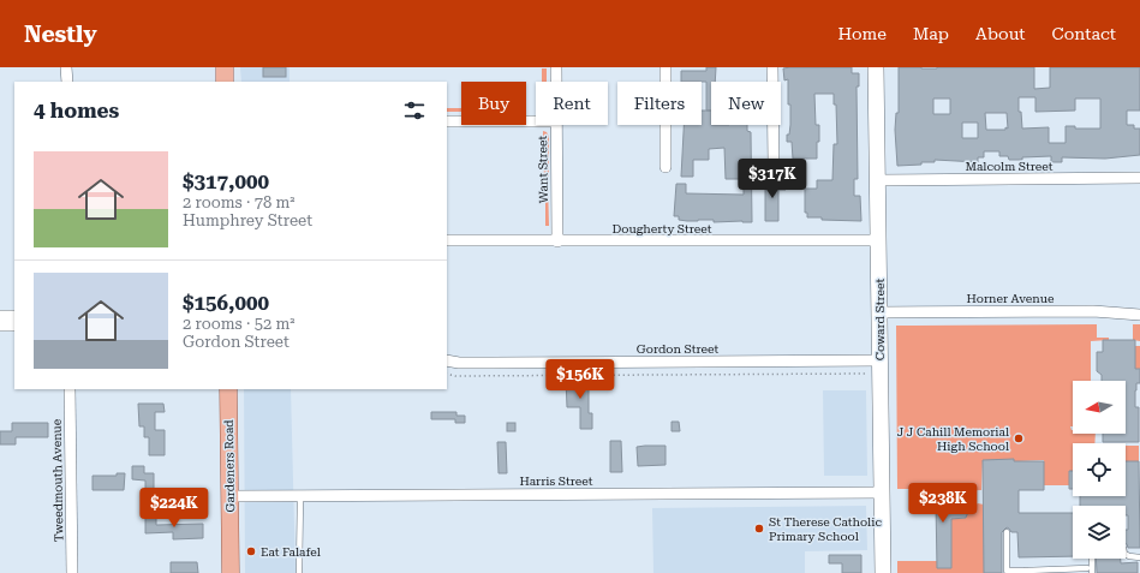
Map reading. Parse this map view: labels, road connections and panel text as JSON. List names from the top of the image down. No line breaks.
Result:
{"streets":{"main road":["Gardeners Road"],"street":["Malcolm Street","Want Street","Dougherty Street","Horner Avenue","Coward Street","Gordon Street","Tweedmouth Avenue","Harris Street"]},"crossings":[["Malcolm Street","Coward Street"],["Want Street","Dougherty Street"],["Dougherty Street","Coward Street"],["Horner Avenue","Coward Street"],["Coward Street","Gordon Street"],["Coward Street","Harris Street"],["Gardeners Road","Harris Street"]],"places":["J J Cahill Memorial High School","St Therese Catholic Primary School","Eat Falafel"],"north":"left","page":{"header":"Nestly","nav":["Home","Map","About","Contact"],"chip":["Buy","Rent","Filters","New"],"heading":"4 homes","list":[{"name":"$317,000","note":"2 rooms · 78 m² · Humphrey Street"},{"name":"$156,000","note":"2 rooms · 52 m² · Gordon Street"}],"price":["$317K","$156K","$238K","$224K"]}}
